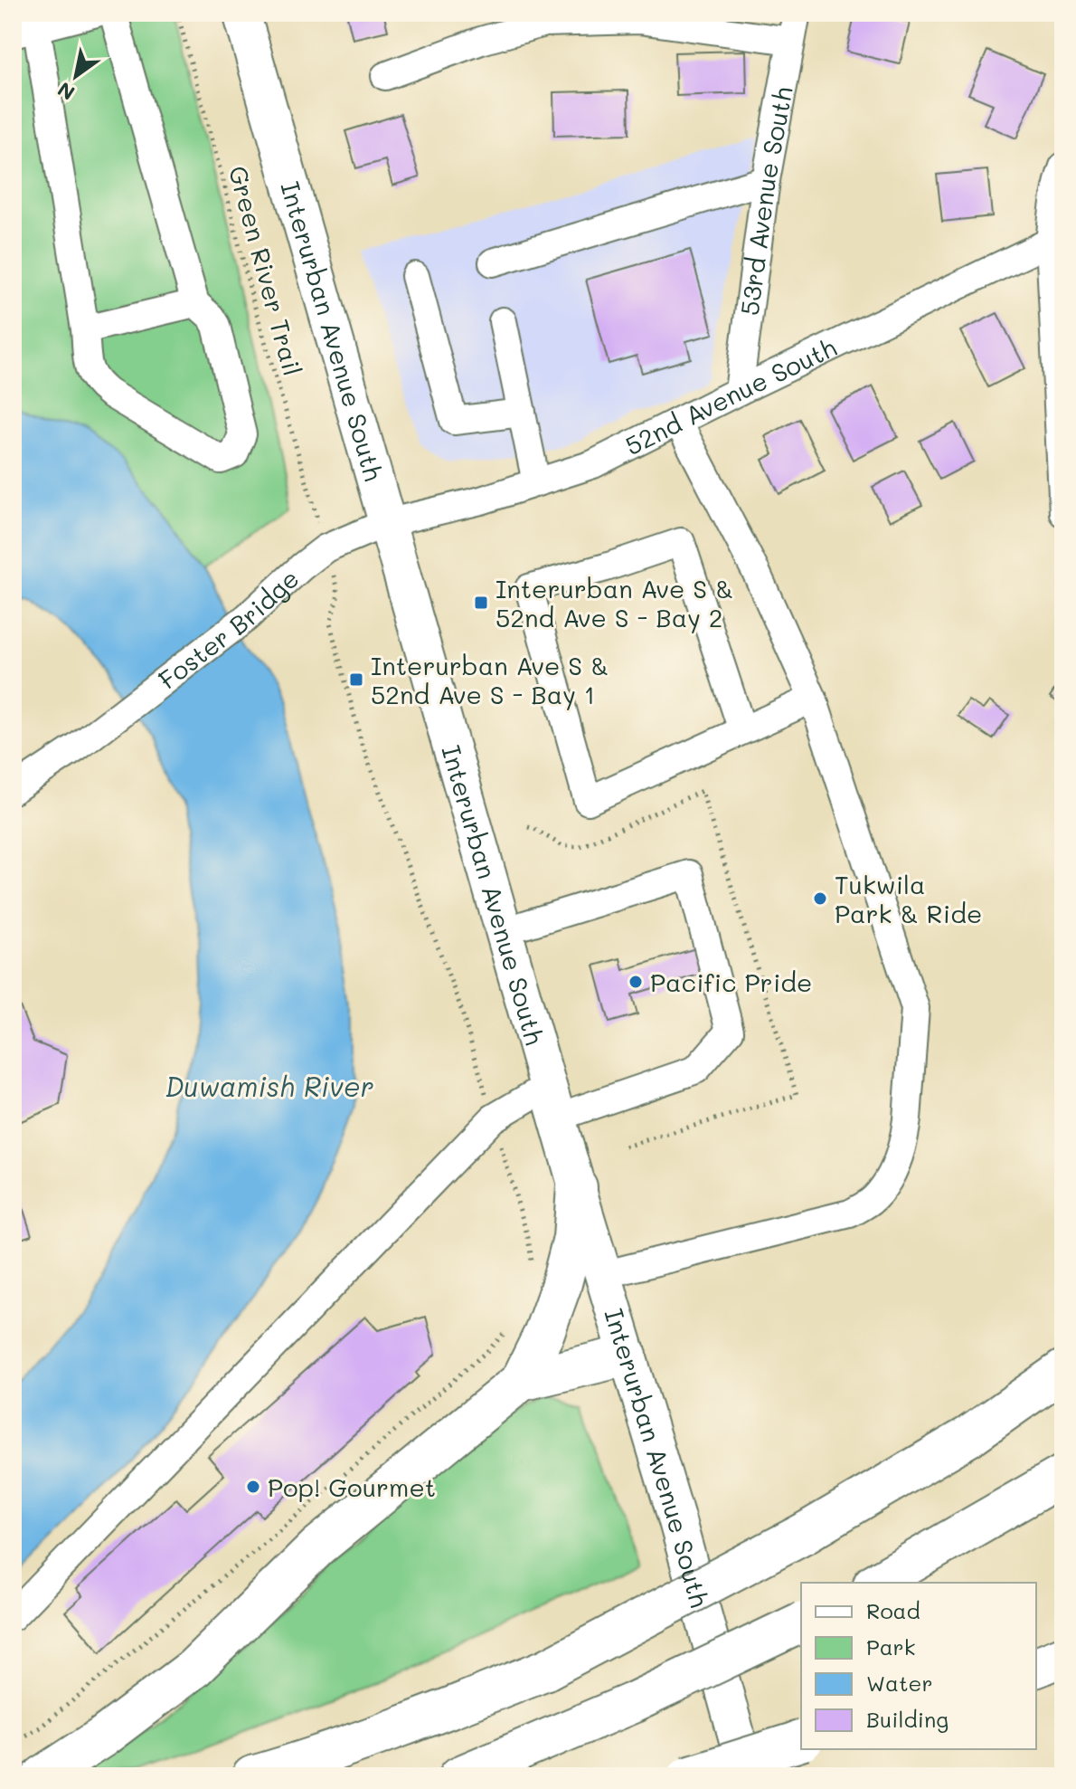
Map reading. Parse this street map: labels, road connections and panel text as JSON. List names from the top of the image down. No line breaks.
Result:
{"streets":{"main road":["Interurban Avenue South"],"street":["53rd Avenue South","52nd Avenue South","Foster Bridge"],"path":["Green River Trail"]},"crossings":[["53rd Avenue South","52nd Avenue South"],["Interurban Avenue South","52nd Avenue South"],["Interurban Avenue South","Foster Bridge"],["52nd Avenue South","Foster Bridge"]],"water":["Duwamish River"],"places":{"transit":["Interurban Ave S & 52nd Ave S - Bay 2","Interurban Ave S & 52nd Ave S - Bay 1"],"other":["Tukwila Park & Ride","Pacific Pride","Pop! Gourmet"]},"legend":["Road","Park","Water","Building"],"north":"bottom left"}
